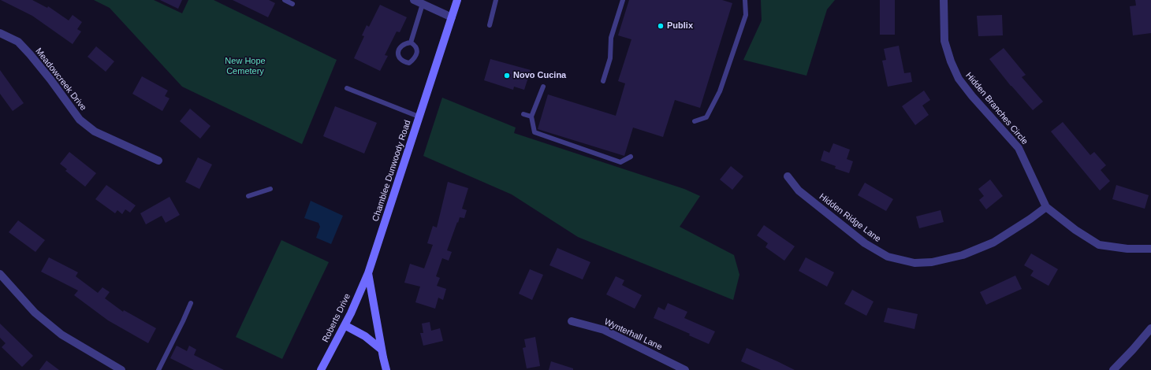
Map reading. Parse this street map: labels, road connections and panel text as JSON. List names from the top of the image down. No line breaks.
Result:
{"streets":{"street":["Meadowcreek Drive","Hidden Branches Circle","Chamblee Dunwoody Road","Hidden Ridge Lane","Roberts Drive","Wynterhall Lane"]},"crossings":[["Hidden Branches Circle","Hidden Ridge Lane"],["Chamblee Dunwoody Road","Roberts Drive"]],"parks":["New Hope Cemetery"],"places":["Publix","Novo Cucina"]}
